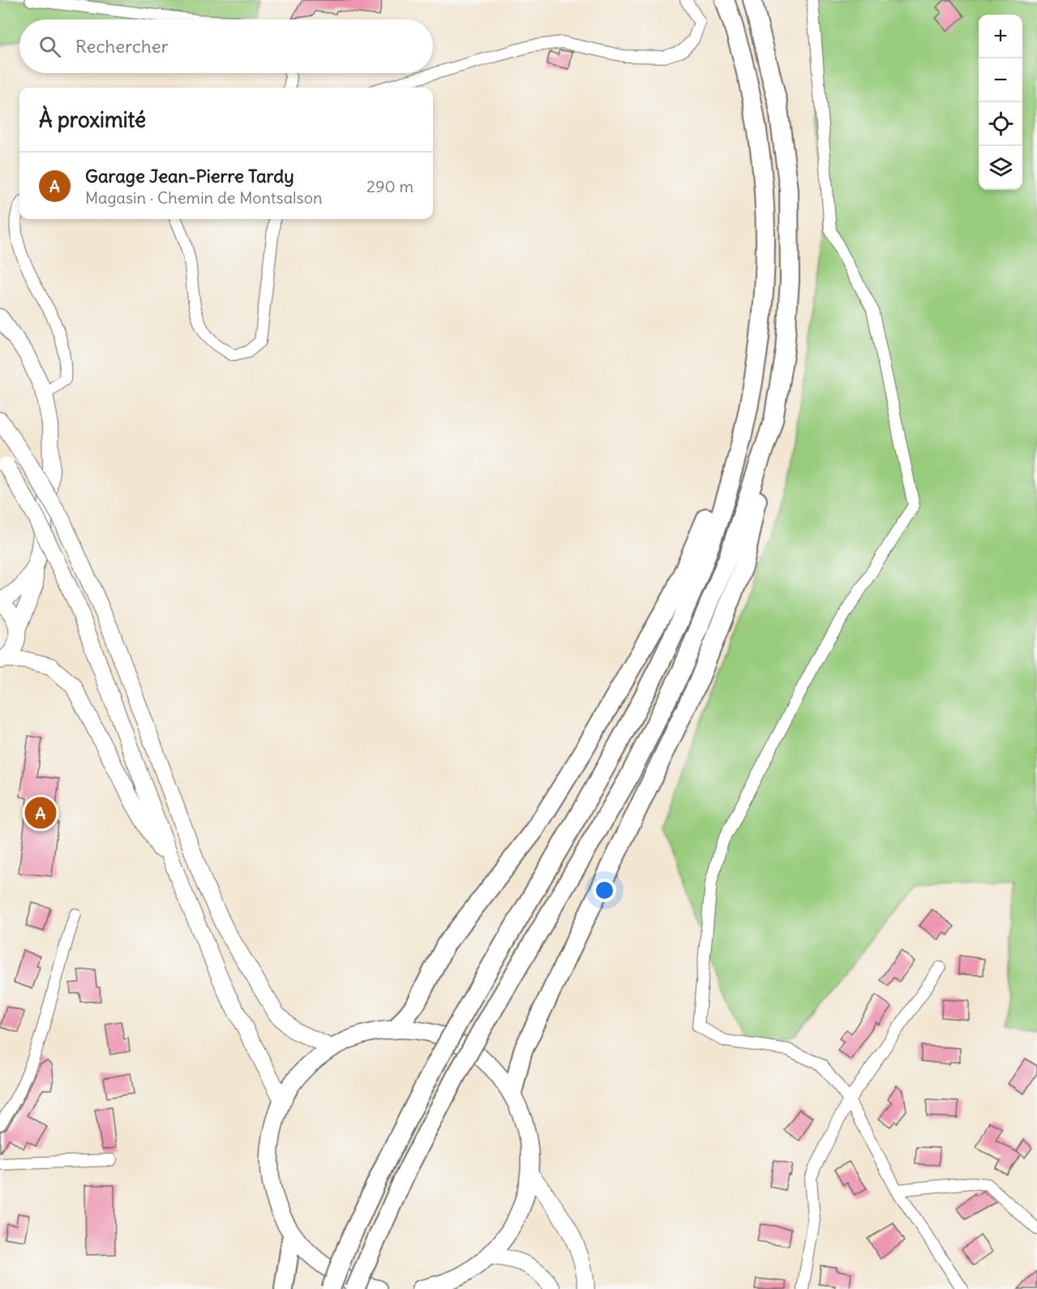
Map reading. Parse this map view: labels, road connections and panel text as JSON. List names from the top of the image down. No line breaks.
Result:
{"page":{"map_buttons":["+","−"],"search":"Rechercher","heading":"À proximité","list":[{"mark":"A","name":"Garage Jean-Pierre Tardy","note":"Magasin · Chemin de Montsalson","value":"290 m"}],"pins":"A"}}
